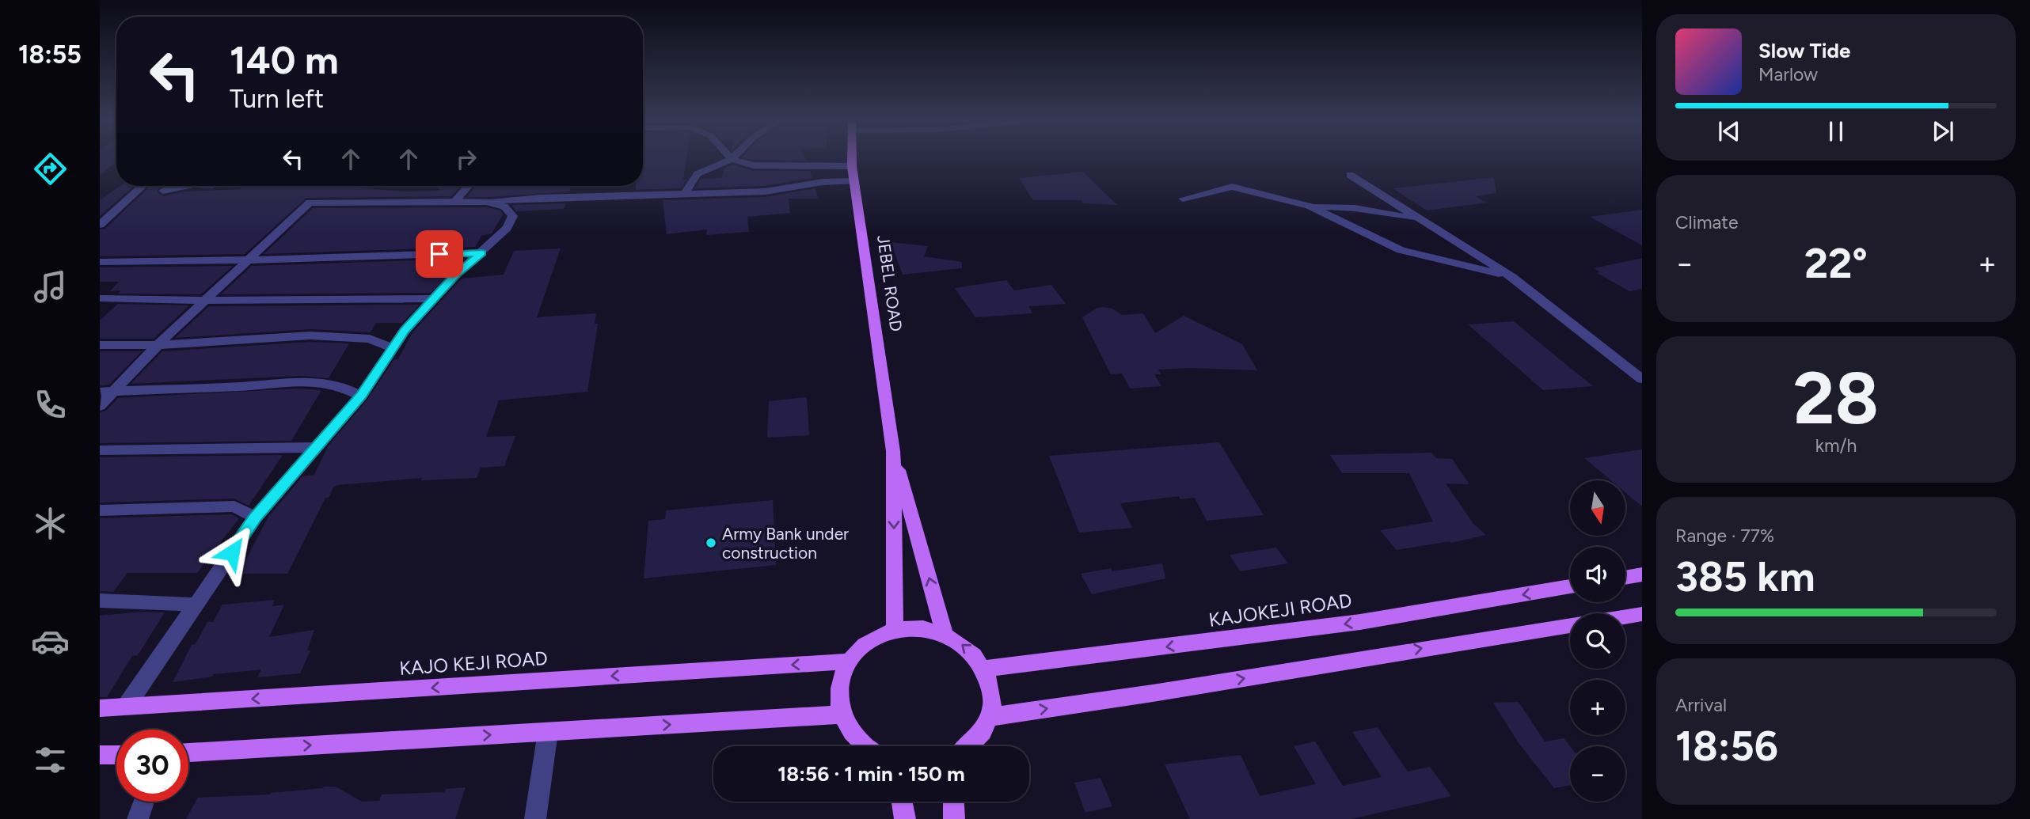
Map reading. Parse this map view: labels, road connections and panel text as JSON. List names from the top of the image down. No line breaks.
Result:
{"streets":{"main road":["JEBEL ROAD","KAJOKEJI ROAD","KAJO KEJI ROAD"]},"places":["Army Bank under construction"],"north":"bottom","page":{"tabs":"18:55","turn":["140 m","Turn left"],"song":["Slow Tide","Marlow"],"tile":["Climate",["28","km/h"],["Range · 77%","385 km"],["Arrival","18:56"]],"heat":["−","22°","+"],"map_buttons":["+","−"],"limit":"30","trip":"18:56 · 1 min · 150 m"}}
